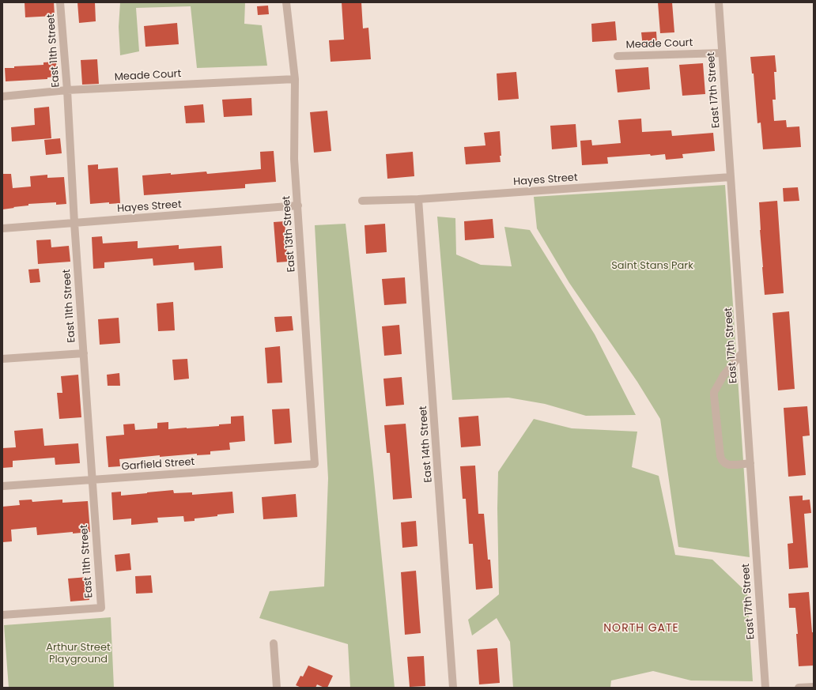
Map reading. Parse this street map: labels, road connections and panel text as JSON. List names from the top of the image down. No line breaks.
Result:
{"streets":{"street":["Meade Court","East 11th Street","East 17th Street","Hayes Street","East 13th Street","East 14th Street","Garfield Street"]},"crossings":[["Meade Court","East 11th Street"],["Meade Court","East 17th Street"],["Meade Court","East 13th Street"],["East 11th Street","Hayes Street"],["East 11th Street","Garfield Street"],["East 17th Street","Hayes Street"],["Hayes Street","East 13th Street"],["Hayes Street","East 14th Street"],["East 13th Street","Garfield Street"]],"districts":["NORTH GATE"],"parks":["Saint Stans Park","Arthur Street Playground"]}
